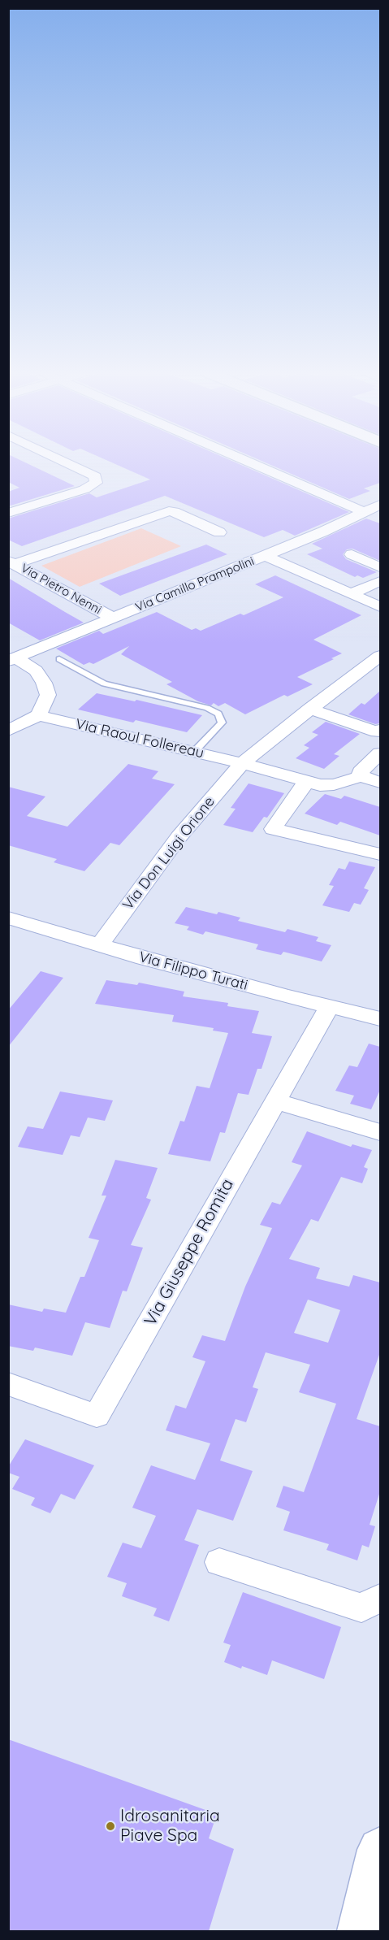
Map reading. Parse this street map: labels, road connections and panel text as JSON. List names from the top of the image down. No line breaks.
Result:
{"streets":{"street":["Via Camillo Prampolini","Via Pietro Nenni","Via Raoul Follereau","Via Don Luigi Orione","Via Filippo Turati","Via Giuseppe Romita"]},"crossings":[["Via Camillo Prampolini","Via Pietro Nenni"],["Via Raoul Follereau","Via Don Luigi Orione"],["Via Don Luigi Orione","Via Filippo Turati"],["Via Filippo Turati","Via Giuseppe Romita"]],"places":["Idrosanitaria Piave Spa"]}
